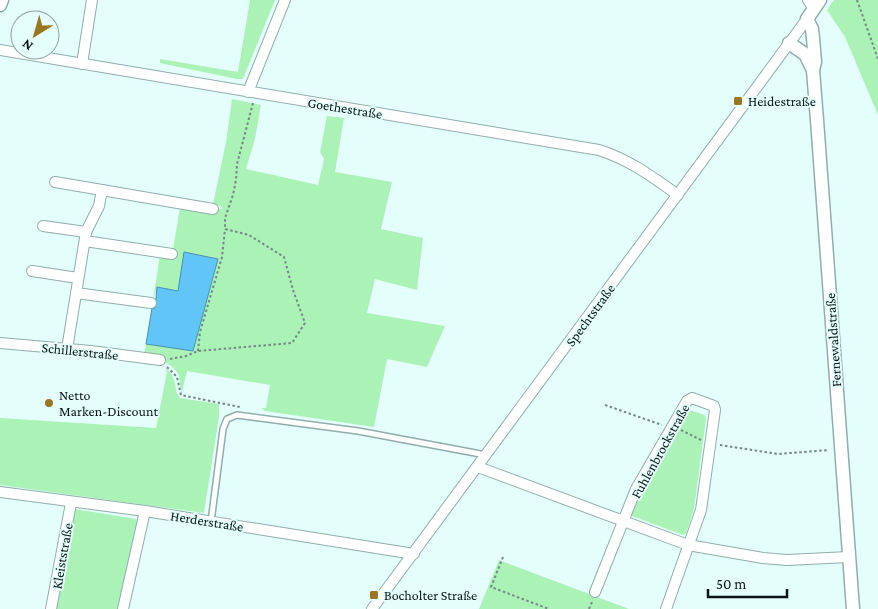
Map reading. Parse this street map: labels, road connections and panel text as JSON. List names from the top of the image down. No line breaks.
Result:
{"streets":{"street":["Goethestraße","Spechtstraße","Fernewaldstraße","Schillerstraße","Fuhlenbrockstraße","Herderstraße","Kleiststraße"]},"crossings":[["Goethestraße","Spechtstraße"],["Spechtstraße","Fernewaldstraße"],["Spechtstraße","Herderstraße"],["Herderstraße","Kleiststraße"]],"places":{"transit":["Heidestraße","Bocholter Straße"],"other":["Netto Marken-Discount"]},"scale_bar":"50 m","north":"bottom left"}
